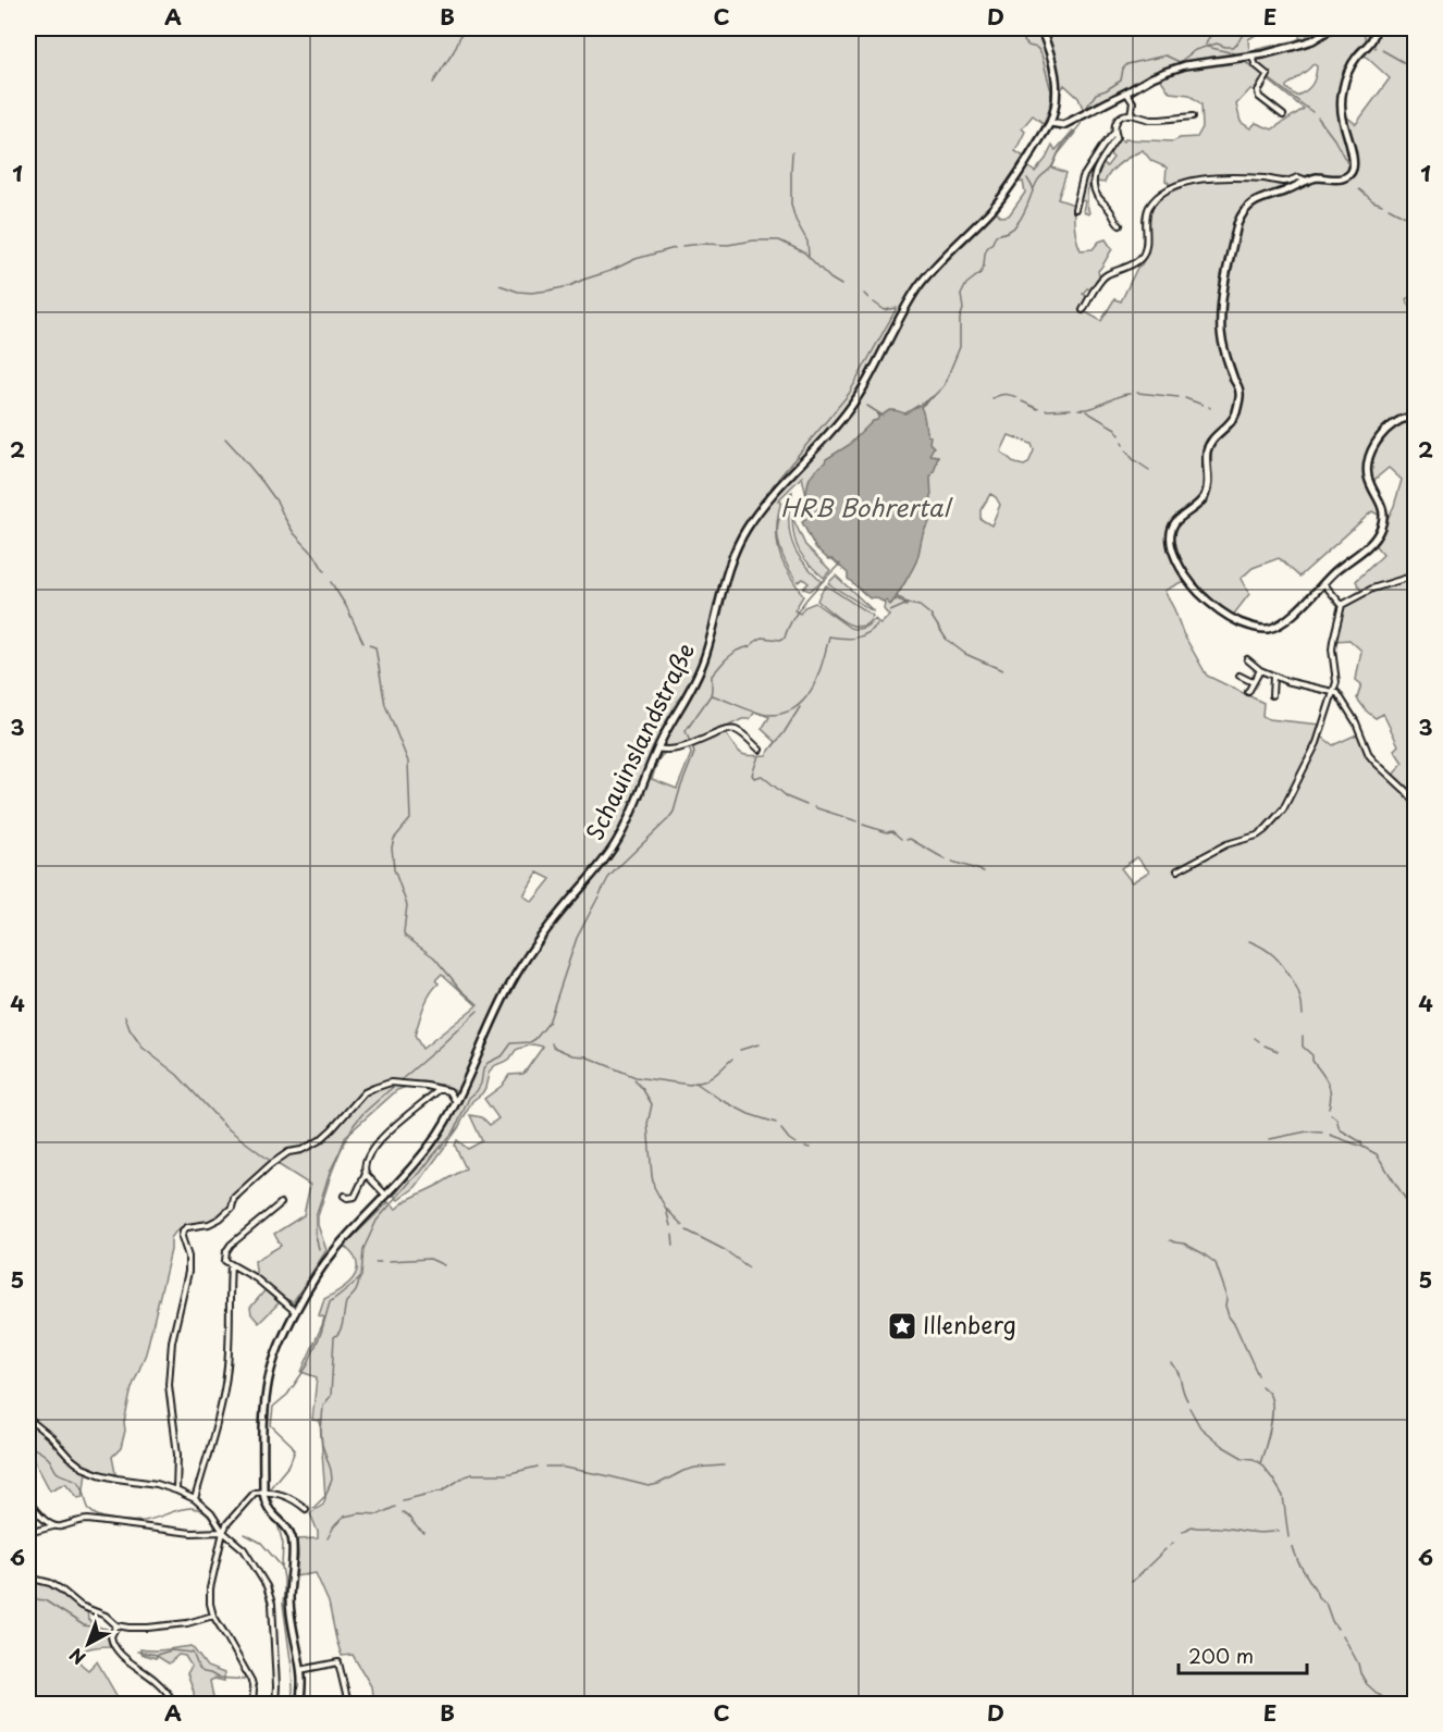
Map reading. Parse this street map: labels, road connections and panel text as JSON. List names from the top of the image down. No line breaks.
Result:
{"streets":{"main road":["Schauinslandstraße"]},"water":["HRB Bohrertal"],"places":{"place":["Illenberg"]},"scale_bar":"200 m","north":"bottom left","grid":{"columns":["A","B","C","D","E"],"rows":["1","2","3","4","5","6"]}}
